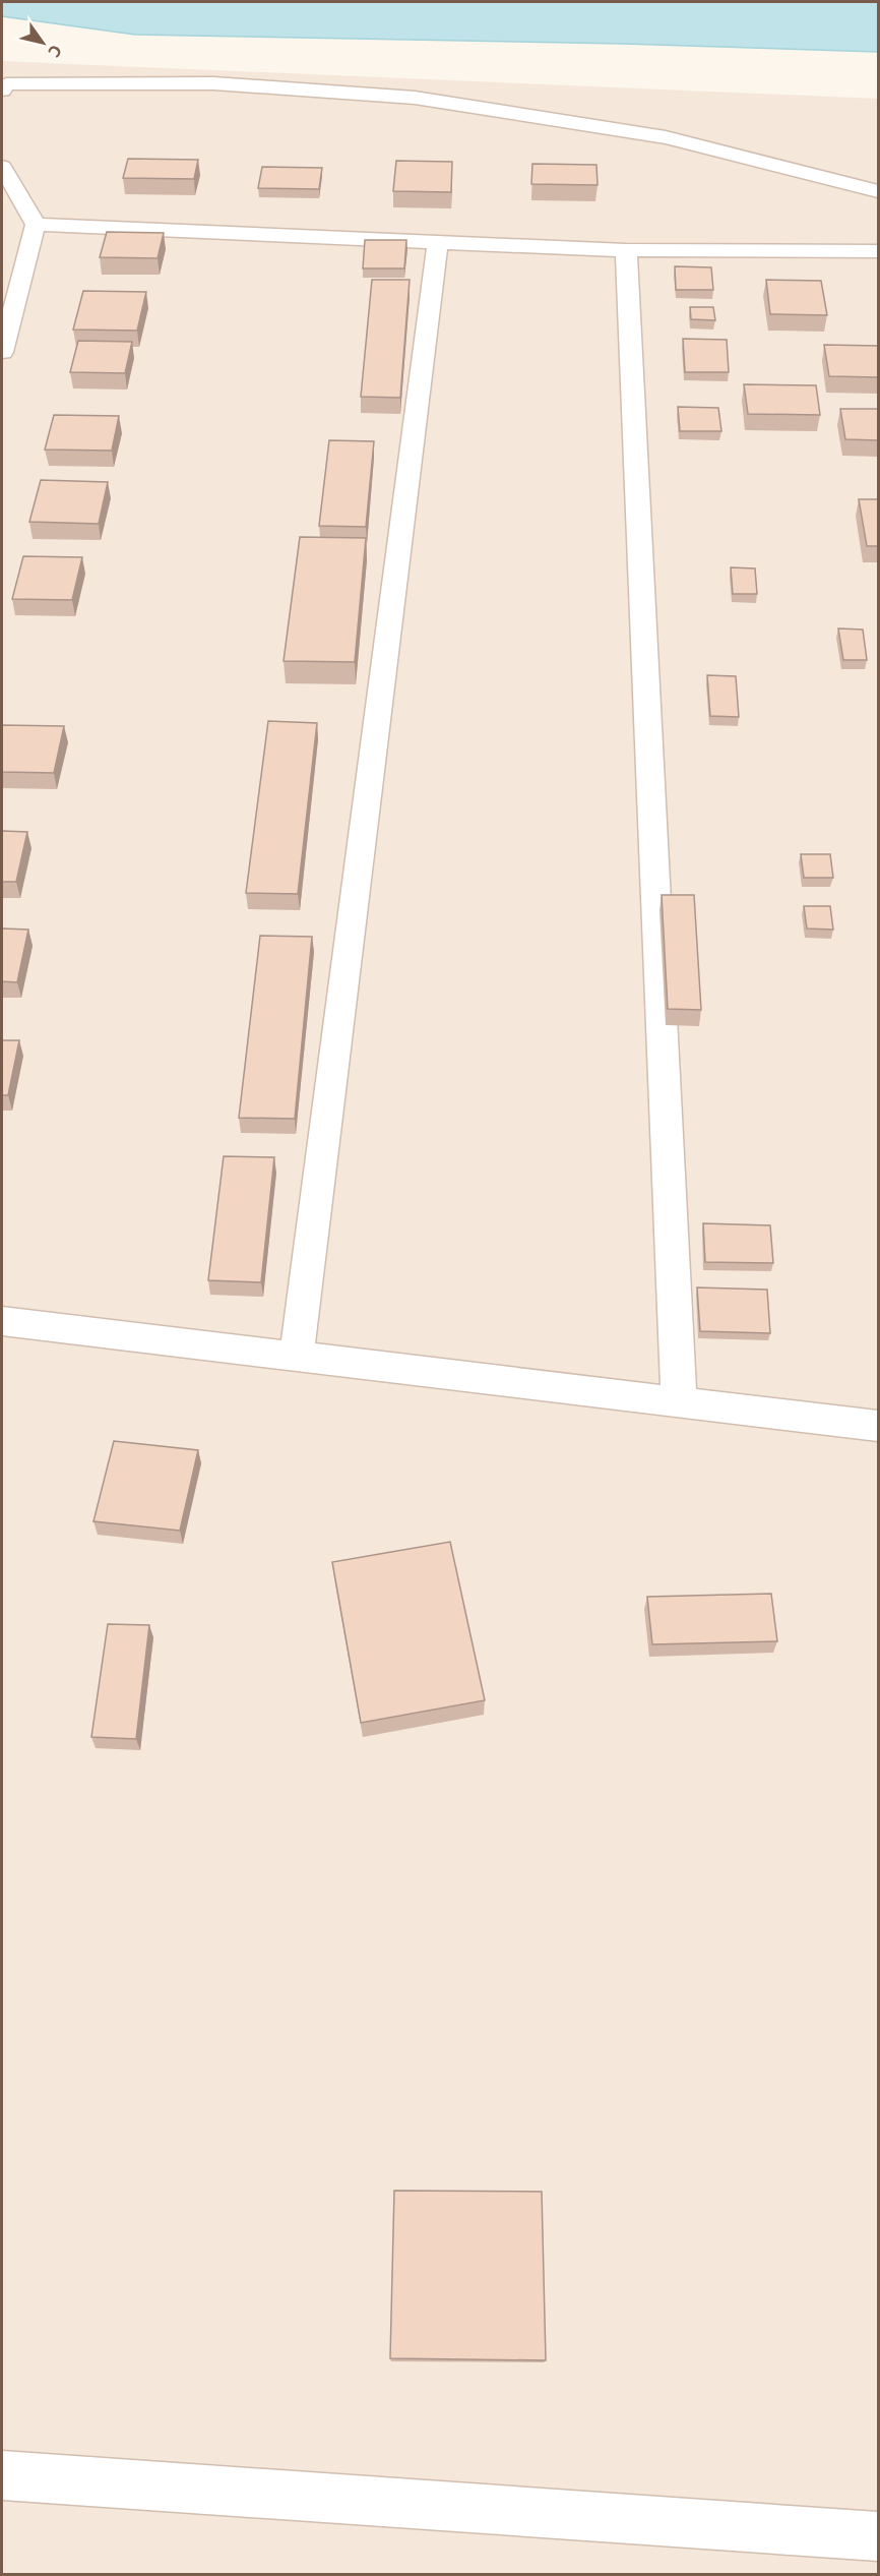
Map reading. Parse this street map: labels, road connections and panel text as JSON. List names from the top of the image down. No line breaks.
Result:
{"north":"bottom right"}
